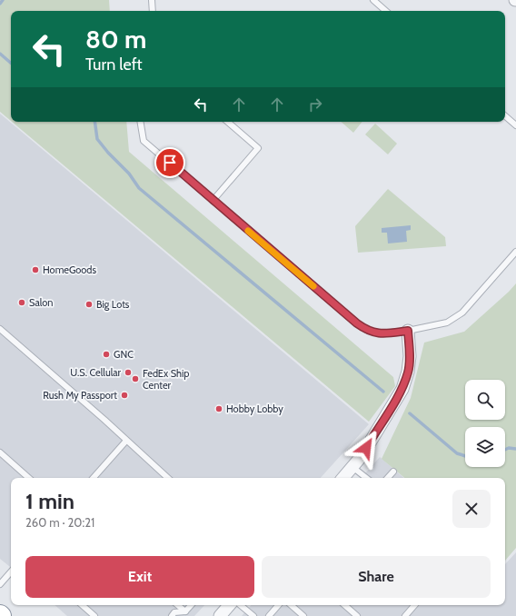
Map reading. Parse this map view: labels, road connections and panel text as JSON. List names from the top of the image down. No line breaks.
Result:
{"places":["HomeGoods","Salon","Big Lots","GNC","U.S. Cellular","FedEx Ship Center","Rush My Passport","Hobby Lobby"],"page":{"turn":["80 m","Turn left"],"heading":["1 min","260 m · 20:21"],"buttons":["Exit","Share"]}}
